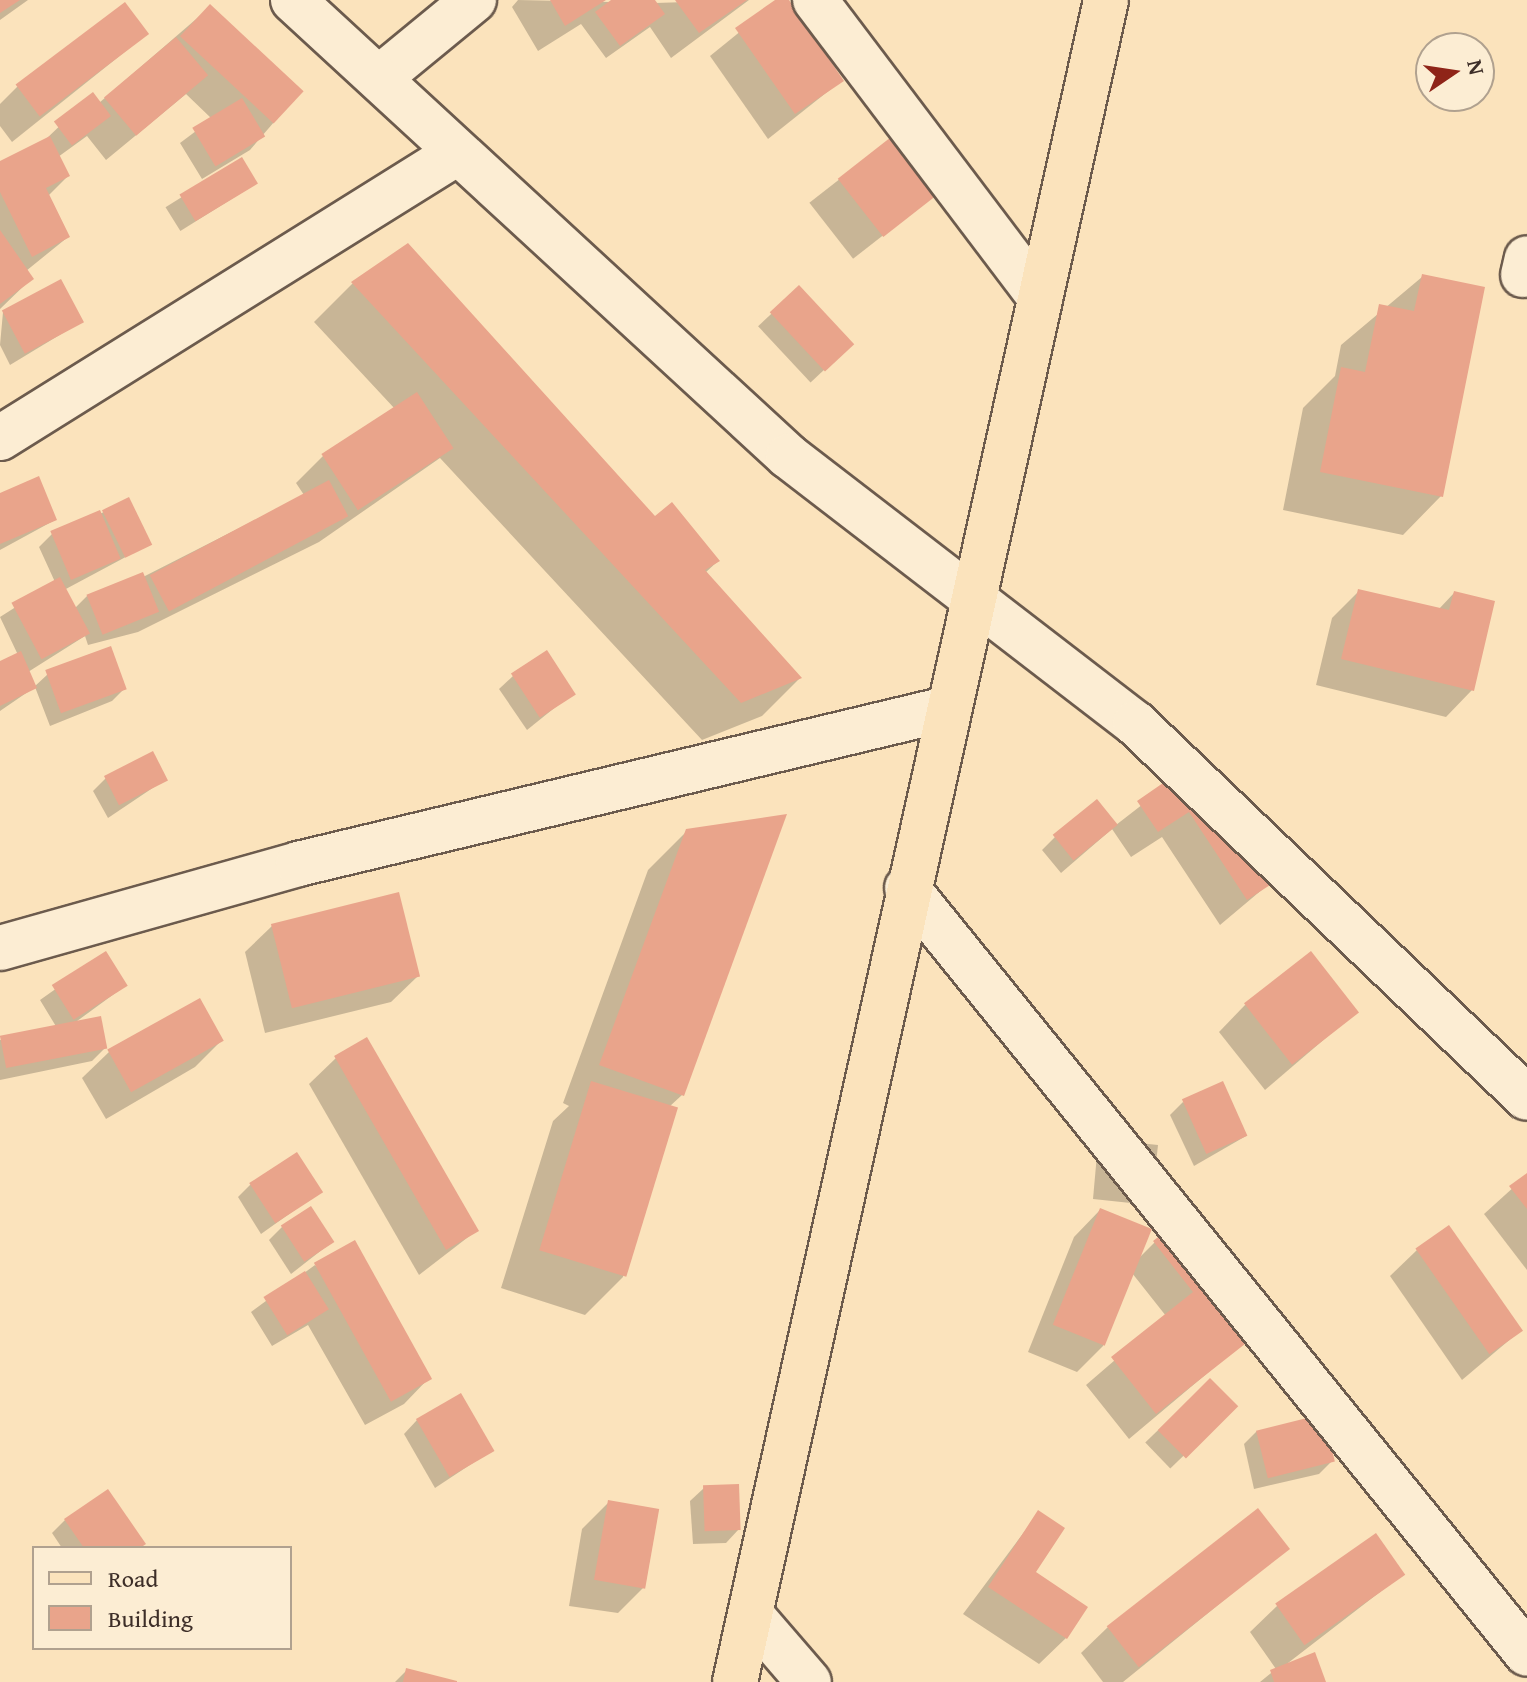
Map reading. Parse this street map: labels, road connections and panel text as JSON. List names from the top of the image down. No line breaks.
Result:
{"legend":["Road","Building"],"north":"right"}
